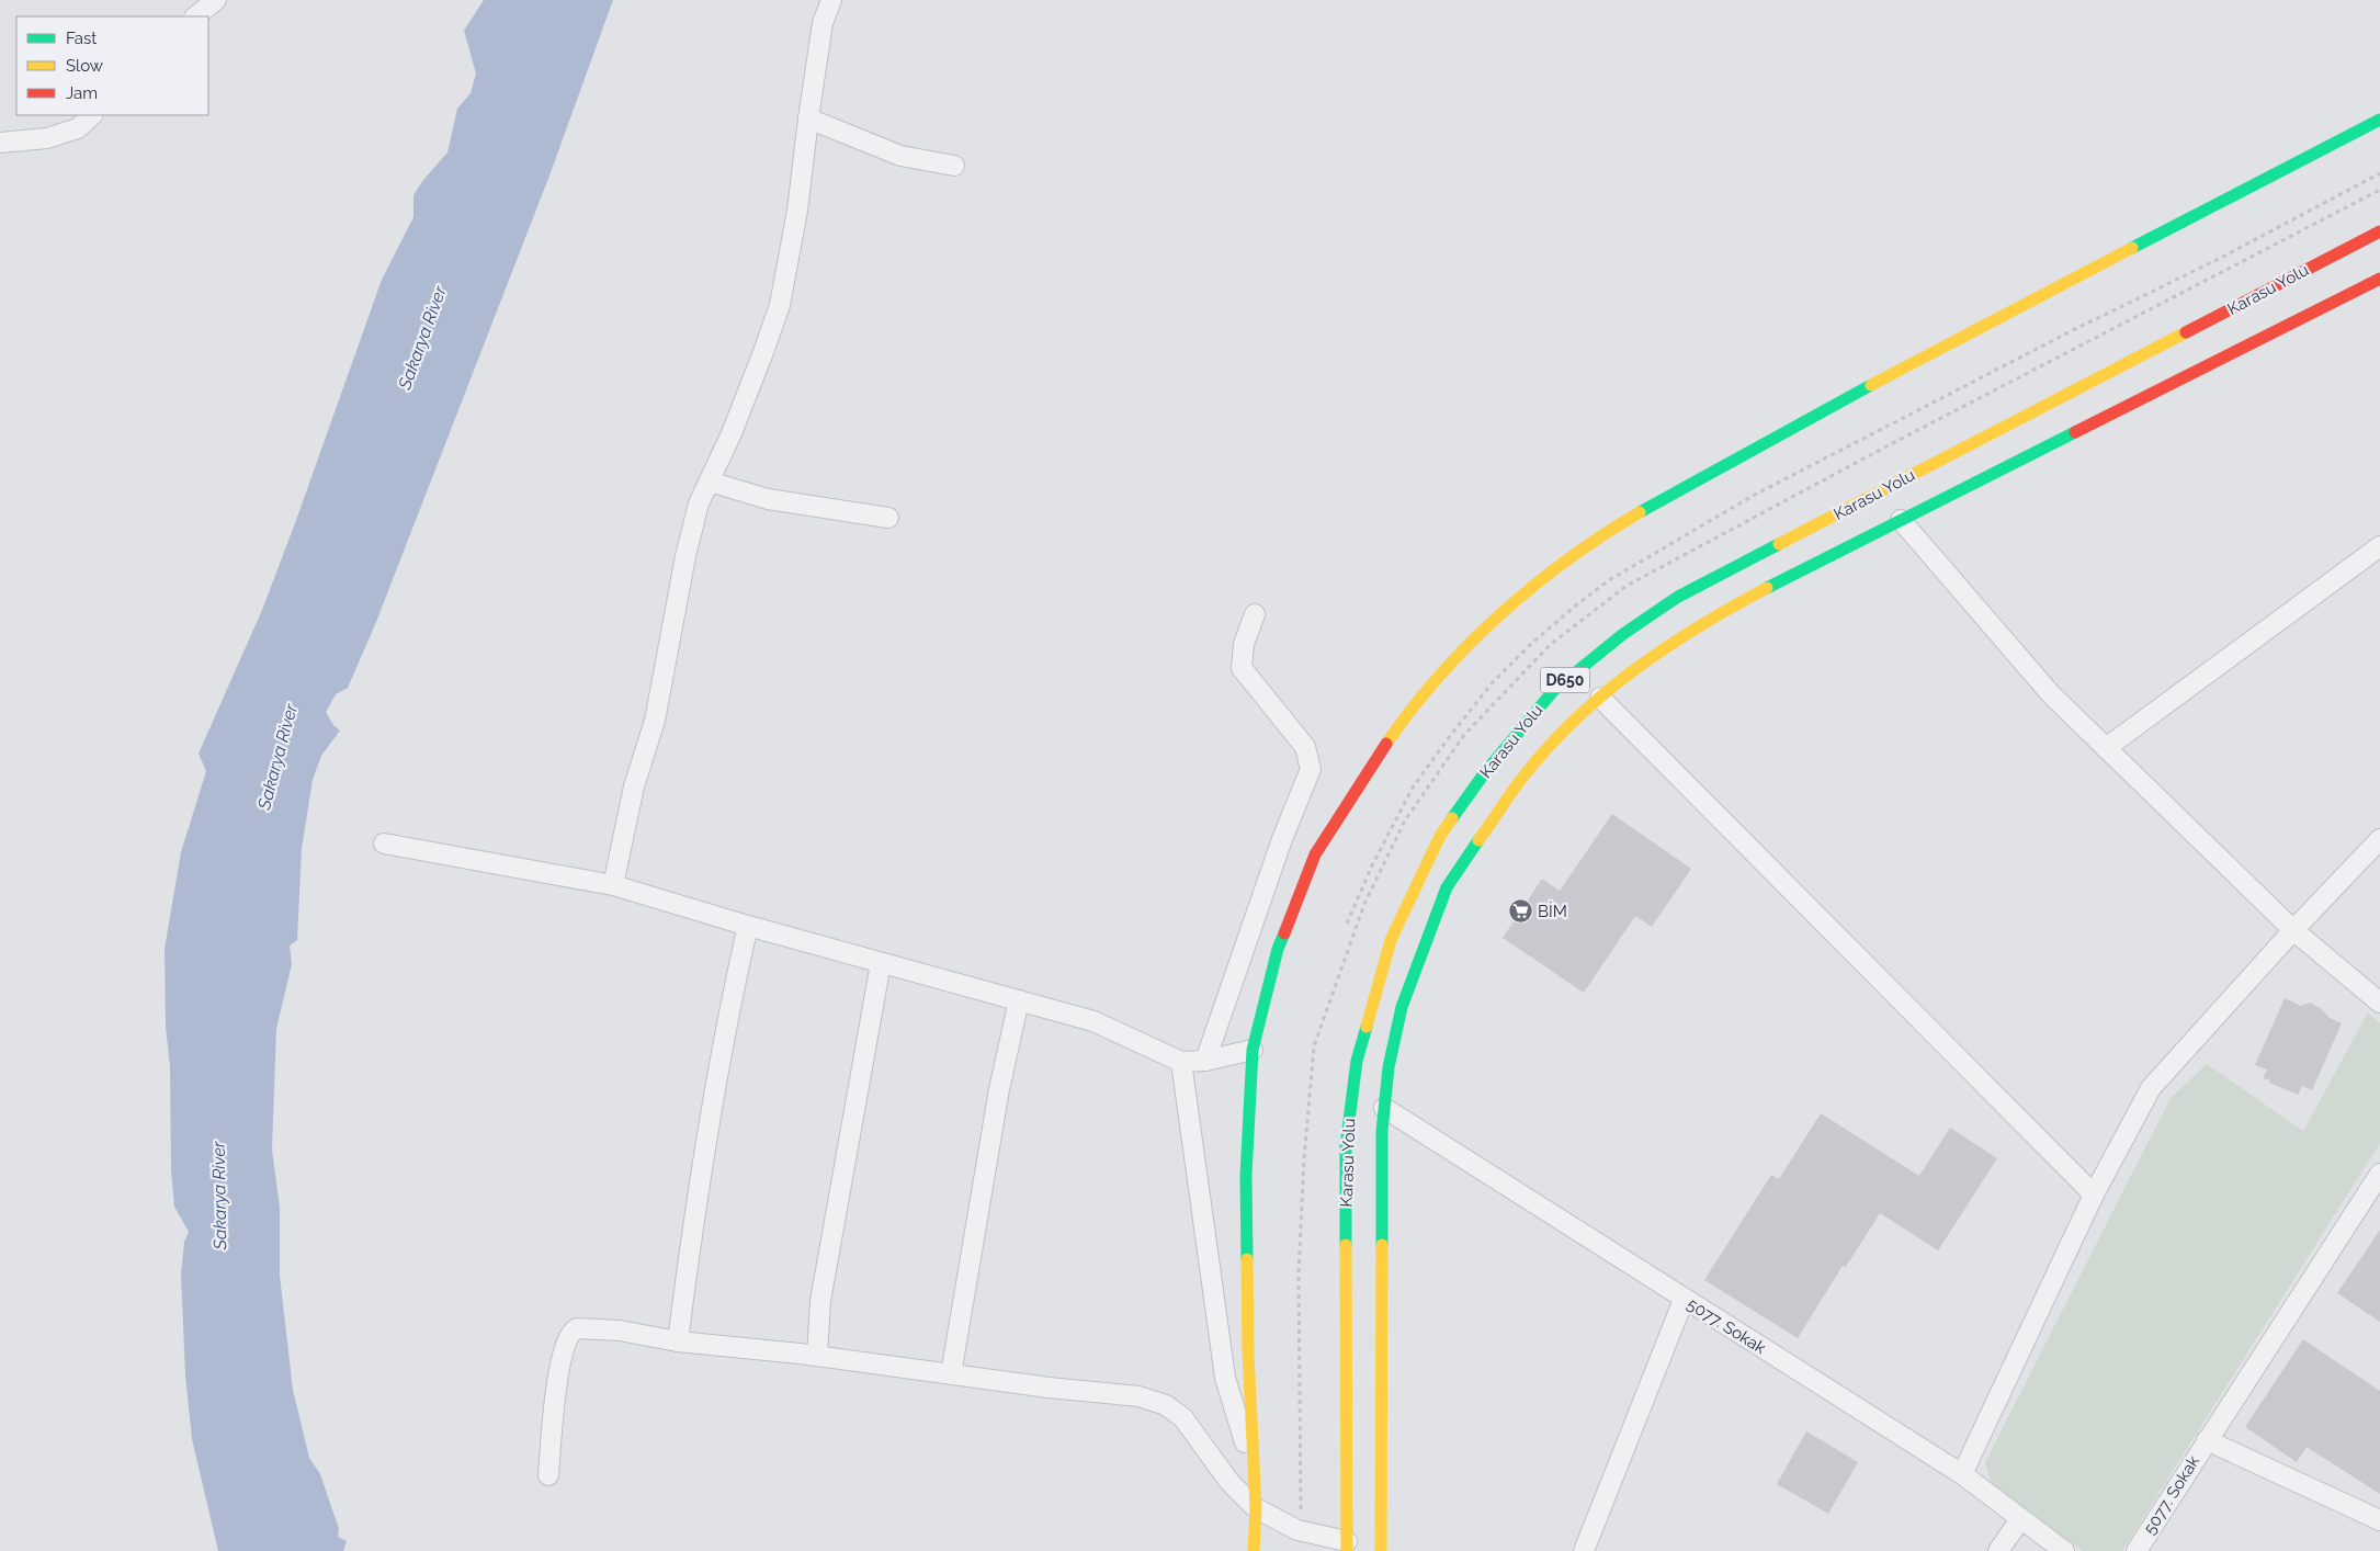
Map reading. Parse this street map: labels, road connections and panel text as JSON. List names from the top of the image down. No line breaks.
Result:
{"streets":{"main road":["Karasu Yolu","D650"],"street":["5077. Sokak"]},"crossings":[["Karasu Yolu","5077. Sokak"]],"water":["Sakarya River"],"places":{"supermarket":["BİM"]},"legend":["Fast","Slow","Jam"]}
